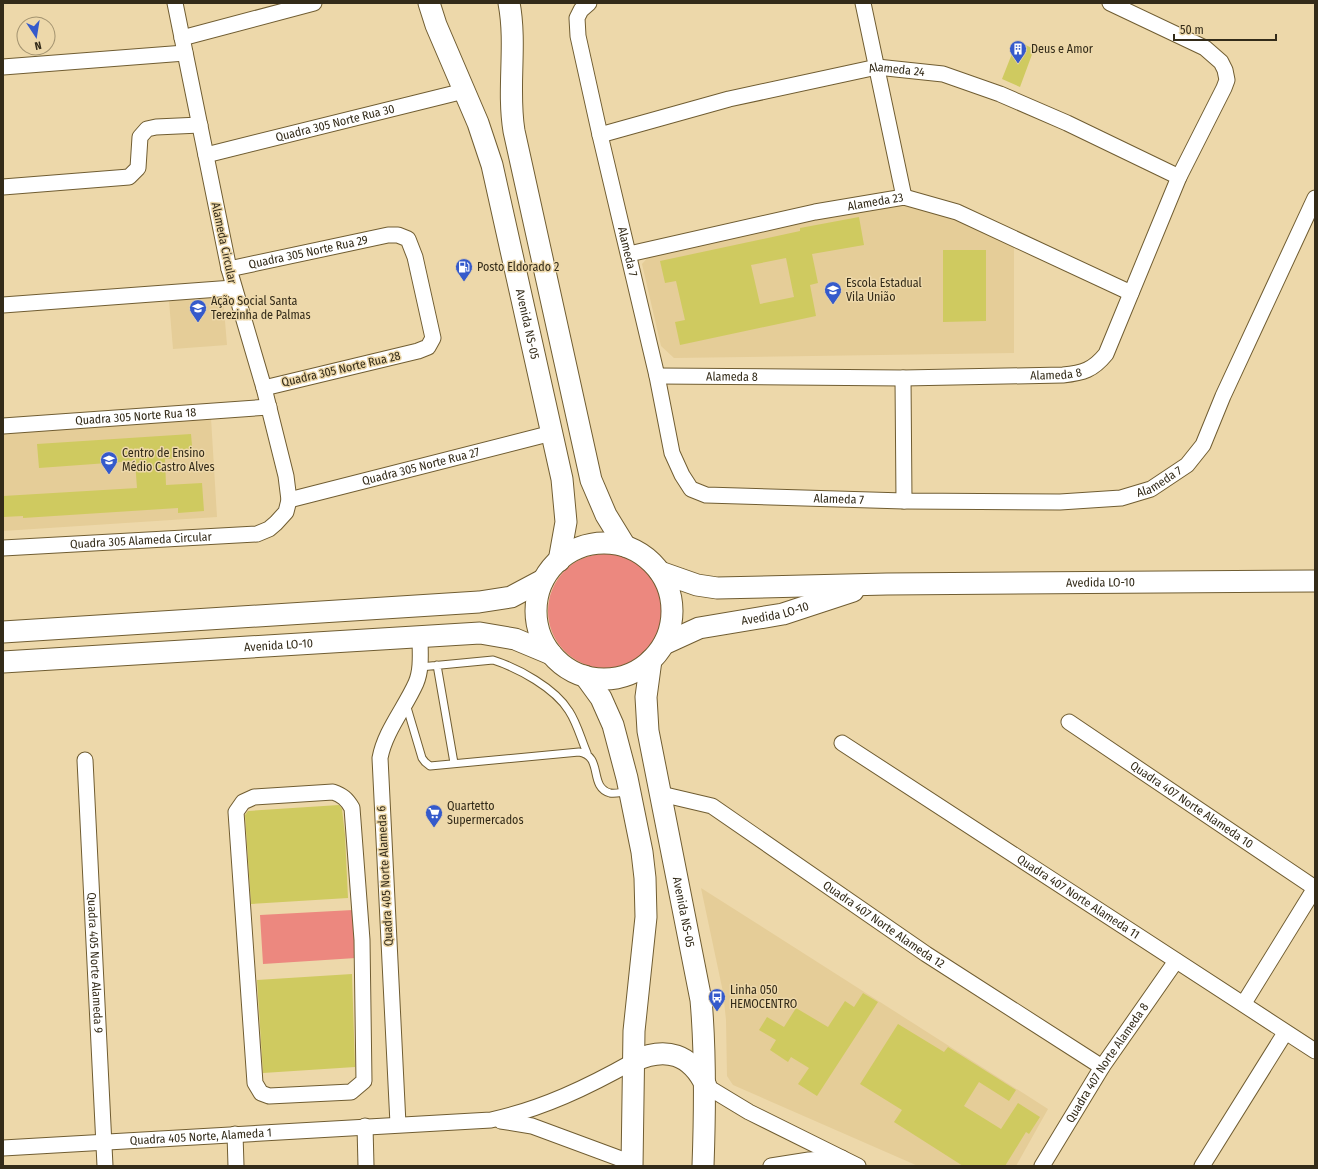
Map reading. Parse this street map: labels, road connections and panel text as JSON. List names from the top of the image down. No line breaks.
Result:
{"streets":{"street":["Alameda 24","Quadra 305 Norte Rua 30","Alameda 23","Alameda Circular","Quadra 305 Norte Rua 29","Alameda 7","Avenida NS-05","Quadra 305 Norte Rua 28","Alameda 8","Quadra 305 Norte Rua 18","Quadra 305 Norte Rua 27","Quadra 305 Alameda Circular","Avedida LO-10","Avenida LO-10","Quadra 407 Norte Alameda 10","Quadra 405 Norte Alameda 6","Quadra 407 Norte Alameda 11","Quadra 407 Norte Alameda 12","Quadra 405 Norte Alameda 9","Quadra 407 Norte Alameda 8","Quadra 405 Norte, Alameda 1"]},"crossings":[["Alameda 24","Alameda 7"],["Alameda 24","Alameda 8"],["Quadra 305 Norte Rua 30","Alameda Circular"],["Quadra 305 Norte Rua 30","Avenida NS-05"],["Alameda 23","Alameda 7"],["Alameda 23","Alameda 8"],["Alameda Circular","Quadra 305 Norte Rua 29"],["Alameda Circular","Quadra 305 Norte Rua 28"],["Alameda Circular","Quadra 305 Norte Rua 18"],["Alameda Circular","Quadra 305 Norte Rua 27"],["Alameda Circular","Quadra 305 Alameda Circular"],["Quadra 305 Norte Rua 29","Quadra 305 Norte Rua 28"],["Alameda 7","Alameda 8"],["Avenida NS-05","Quadra 305 Norte Rua 27"],["Avenida NS-05","Avedida LO-10"],["Avenida NS-05","Avenida LO-10"],["Avenida NS-05","Quadra 407 Norte Alameda 12"],["Quadra 305 Norte Rua 27","Quadra 305 Alameda Circular"],["Avedida LO-10","Avenida LO-10"],["Avenida LO-10","Quadra 405 Norte Alameda 6"],["Quadra 405 Norte Alameda 6","Quadra 405 Norte, Alameda 1"],["Quadra 407 Norte Alameda 11","Quadra 407 Norte Alameda 8"],["Quadra 407 Norte Alameda 12","Quadra 407 Norte Alameda 8"],["Quadra 405 Norte Alameda 9","Quadra 405 Norte, Alameda 1"]],"places":{"building":["Deus e Amor"],"fuel station":["Posto Eldorado 2"],"school or university":["Escola Estadual Vila União","Ação Social Santa Terezinha de Palmas","Centro de Ensino Médio Castro Alves"],"supermarket":["Quartetto Supermercados"],"bus stop":["Linha 050 HEMOCENTRO"]},"scale_bar":"50 m","north":"bottom"}
